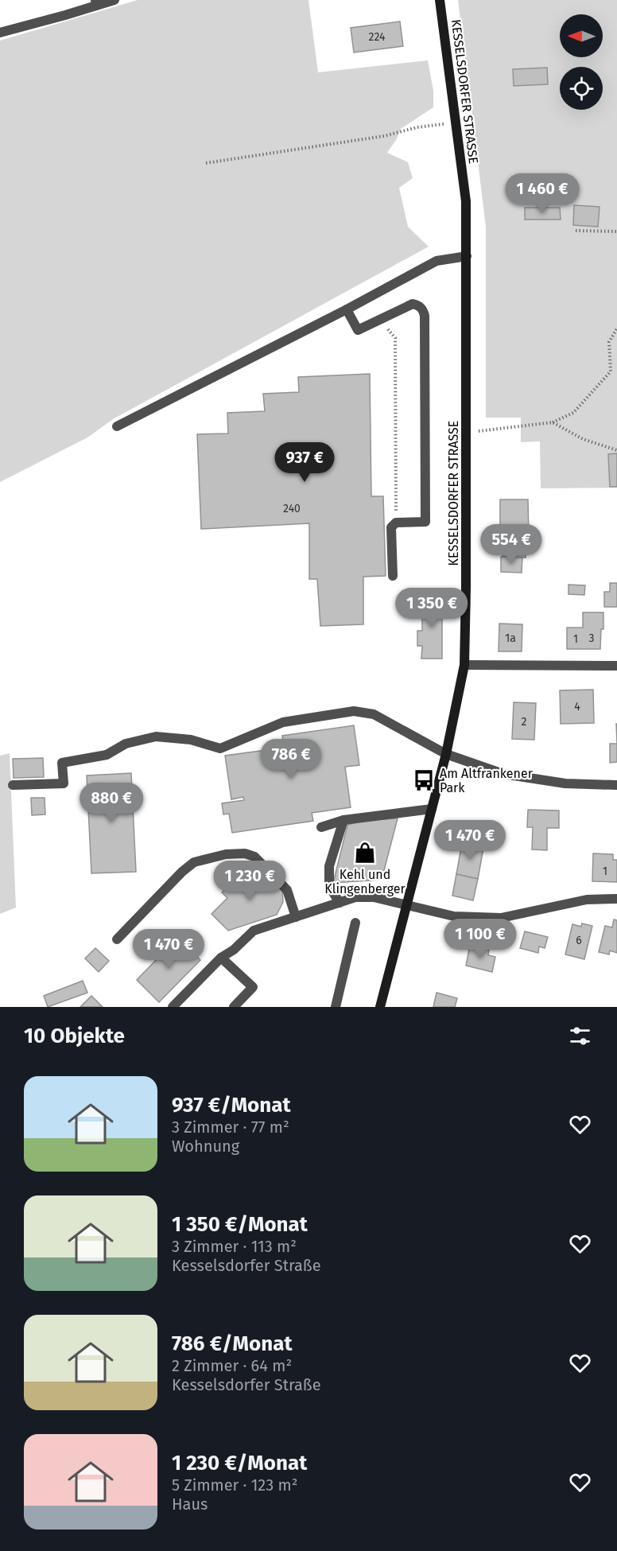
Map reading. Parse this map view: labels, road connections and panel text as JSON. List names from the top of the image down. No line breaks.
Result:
{"streets":{"main road":["KESSELSDORFER STRASSE"]},"places":{"bus stop":["Am Altfrankener Park"],"shop":["Kehl und Klingenberger"]},"house_numbers":["224","240","1a","3","1","4","2","1","6"],"north":"left","page":{"price":["1 460 €","937 €","554 €","1 350 €","786 €","880 €","1 470 €","1 230 €","1 100 €","1 470 €"],"heading":"10 Objekte","list":[{"name":"937 €/Monat","note":"3 Zimmer · 77 m² · Wohnung"},{"name":"1 350 €/Monat","note":"3 Zimmer · 113 m² · Kesselsdorfer Straße"},{"name":"786 €/Monat","note":"2 Zimmer · 64 m² · Kesselsdorfer Straße"},{"name":"1 230 €/Monat","note":"5 Zimmer · 123 m² · Haus"}]}}
